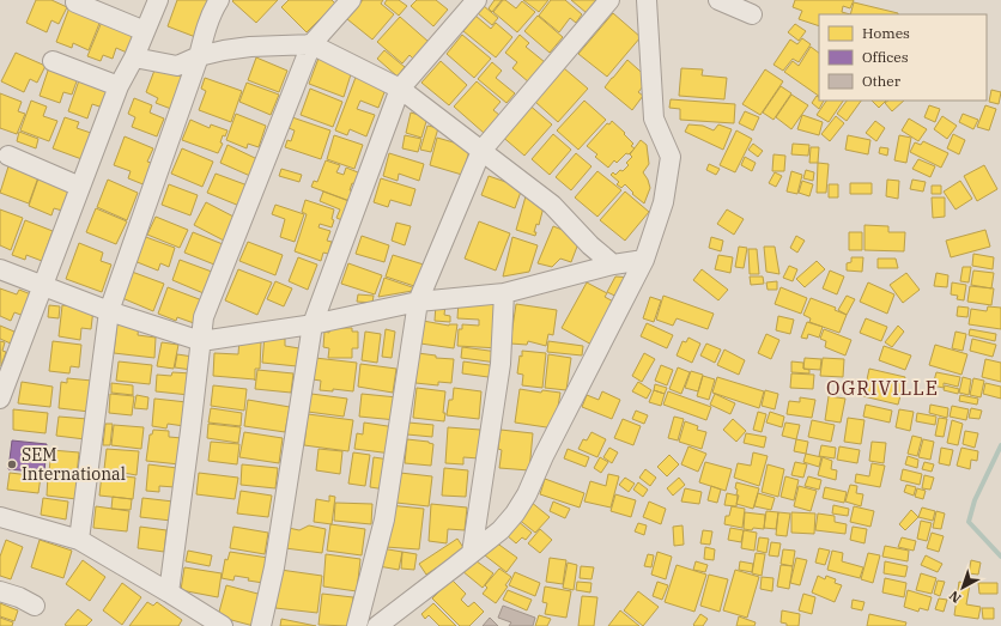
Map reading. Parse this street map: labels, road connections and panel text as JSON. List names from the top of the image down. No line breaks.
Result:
{"districts":["OGRIVILLE"],"places":["SEM International"],"legend":["Homes","Offices","Other"],"north":"bottom left"}
